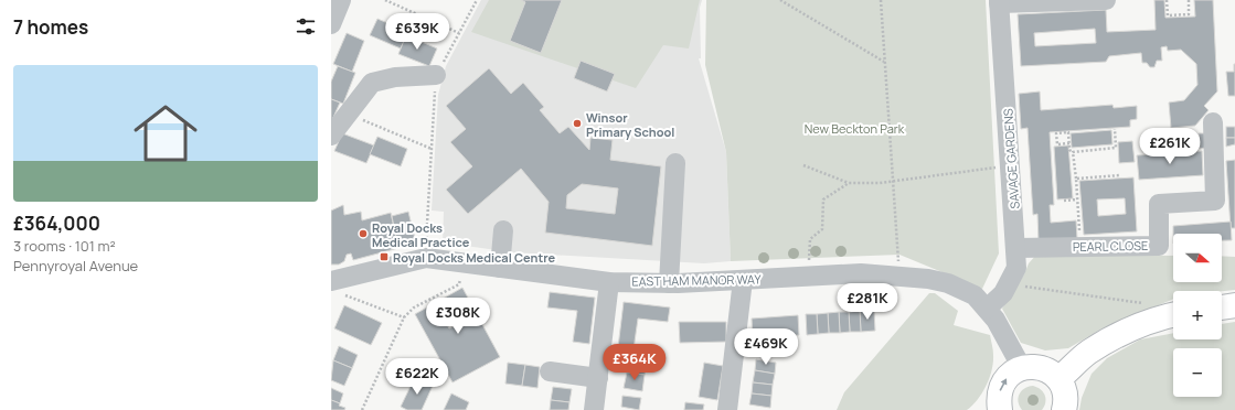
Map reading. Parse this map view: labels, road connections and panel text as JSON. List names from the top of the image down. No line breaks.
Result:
{"streets":{"street":["SAVAGE GARDENS","PEARL CLOSE","EAST HAM MANOR WAY"]},"crossings":[["SAVAGE GARDENS","PEARL CLOSE"],["SAVAGE GARDENS","EAST HAM MANOR WAY"]],"parks":["New Beckton Park"],"places":{"other":["Winsor Primary School","Royal Docks Medical Practice"],"transit":["Royal Docks Medical Centre"]},"north":"right","page":{"heading":"7 homes","price":["£639K","£261K","£281K","£308K","£469K","£364K","£622K"],"list":[{"name":"£364,000","note":"3 rooms · 101 m² · Pennyroyal Avenue"}],"map_buttons":["+","−"]}}
